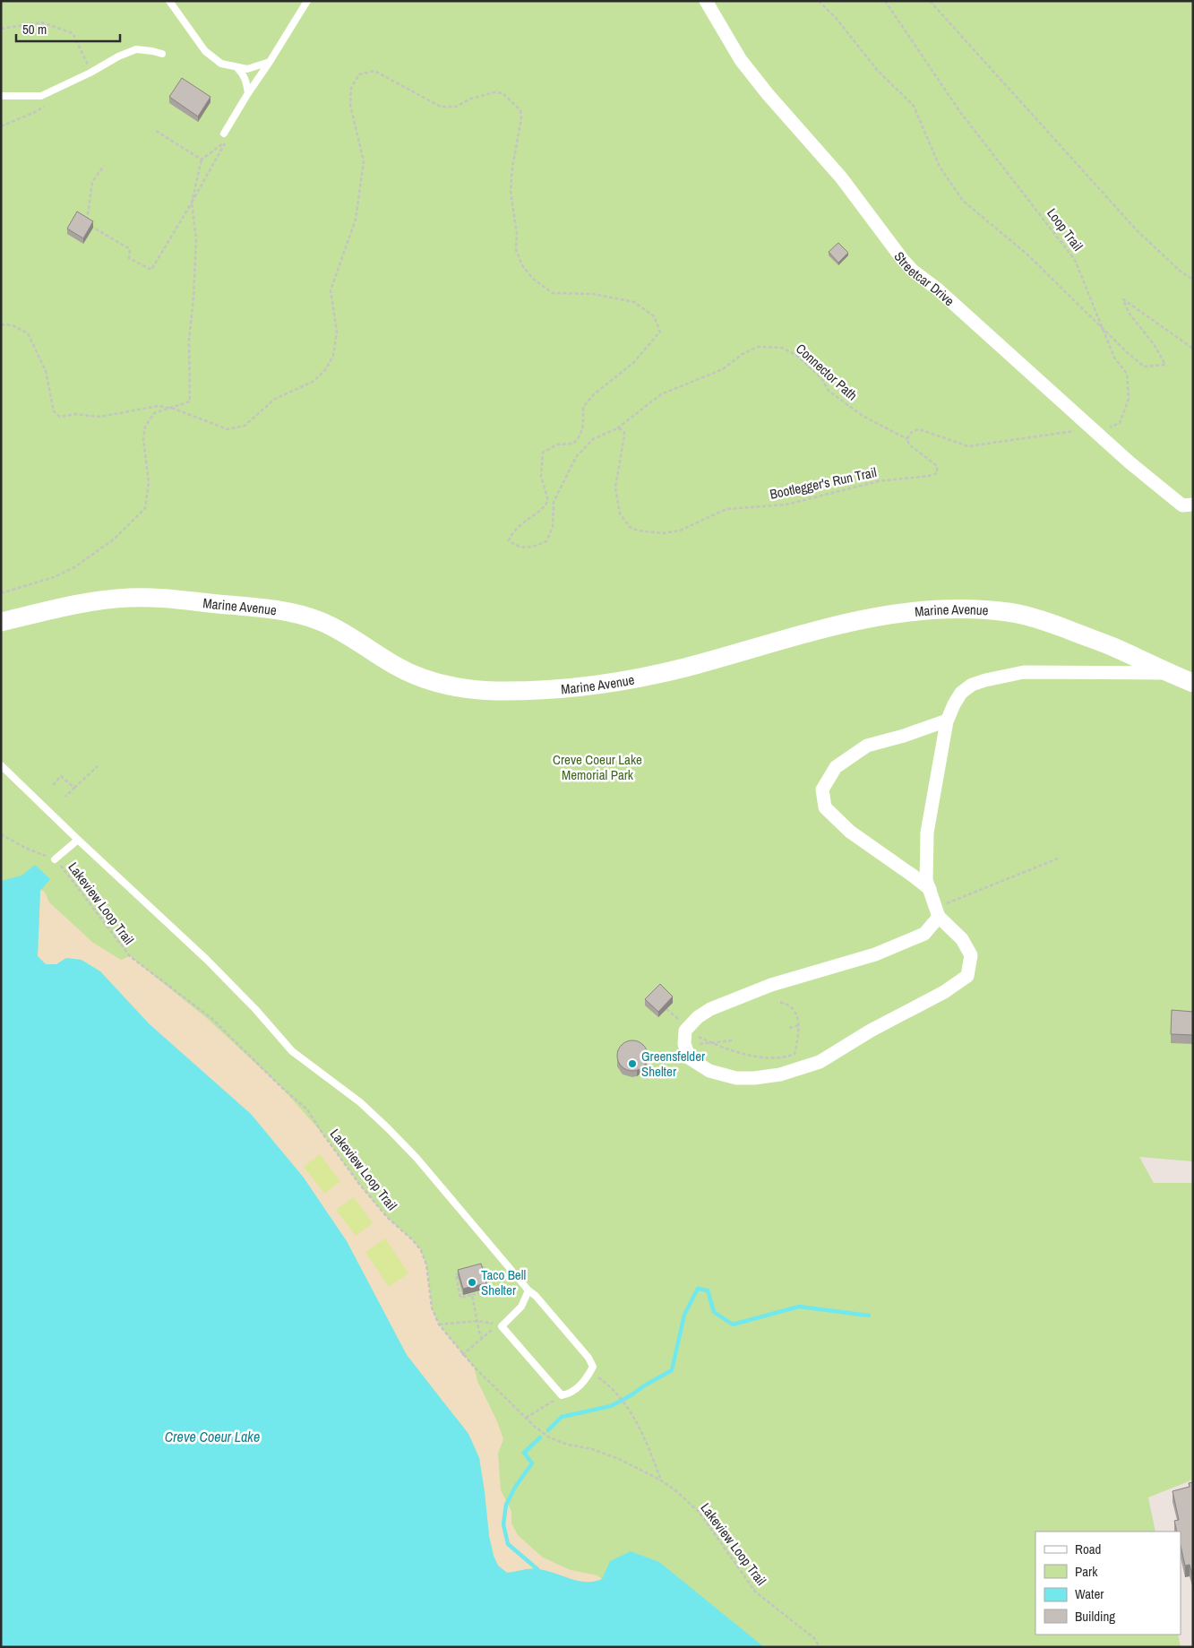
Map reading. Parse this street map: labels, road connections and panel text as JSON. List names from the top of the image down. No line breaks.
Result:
{"streets":{"main road":["Marine Avenue"],"street":["Streetcar Drive"],"path":["Loop Trail","Connector Path","Bootlegger's Run Trail","Lakeview Loop Trail"]},"crossings":[["Connector Path","Bootlegger's Run Trail"]],"water":["Creve Coeur Lake"],"parks":["Creve Coeur Lake Memorial Park"],"places":["Greensfelder Shelter","Taco Bell Shelter"],"legend":["Road","Park","Water","Building"],"scale_bar":"50 m"}
